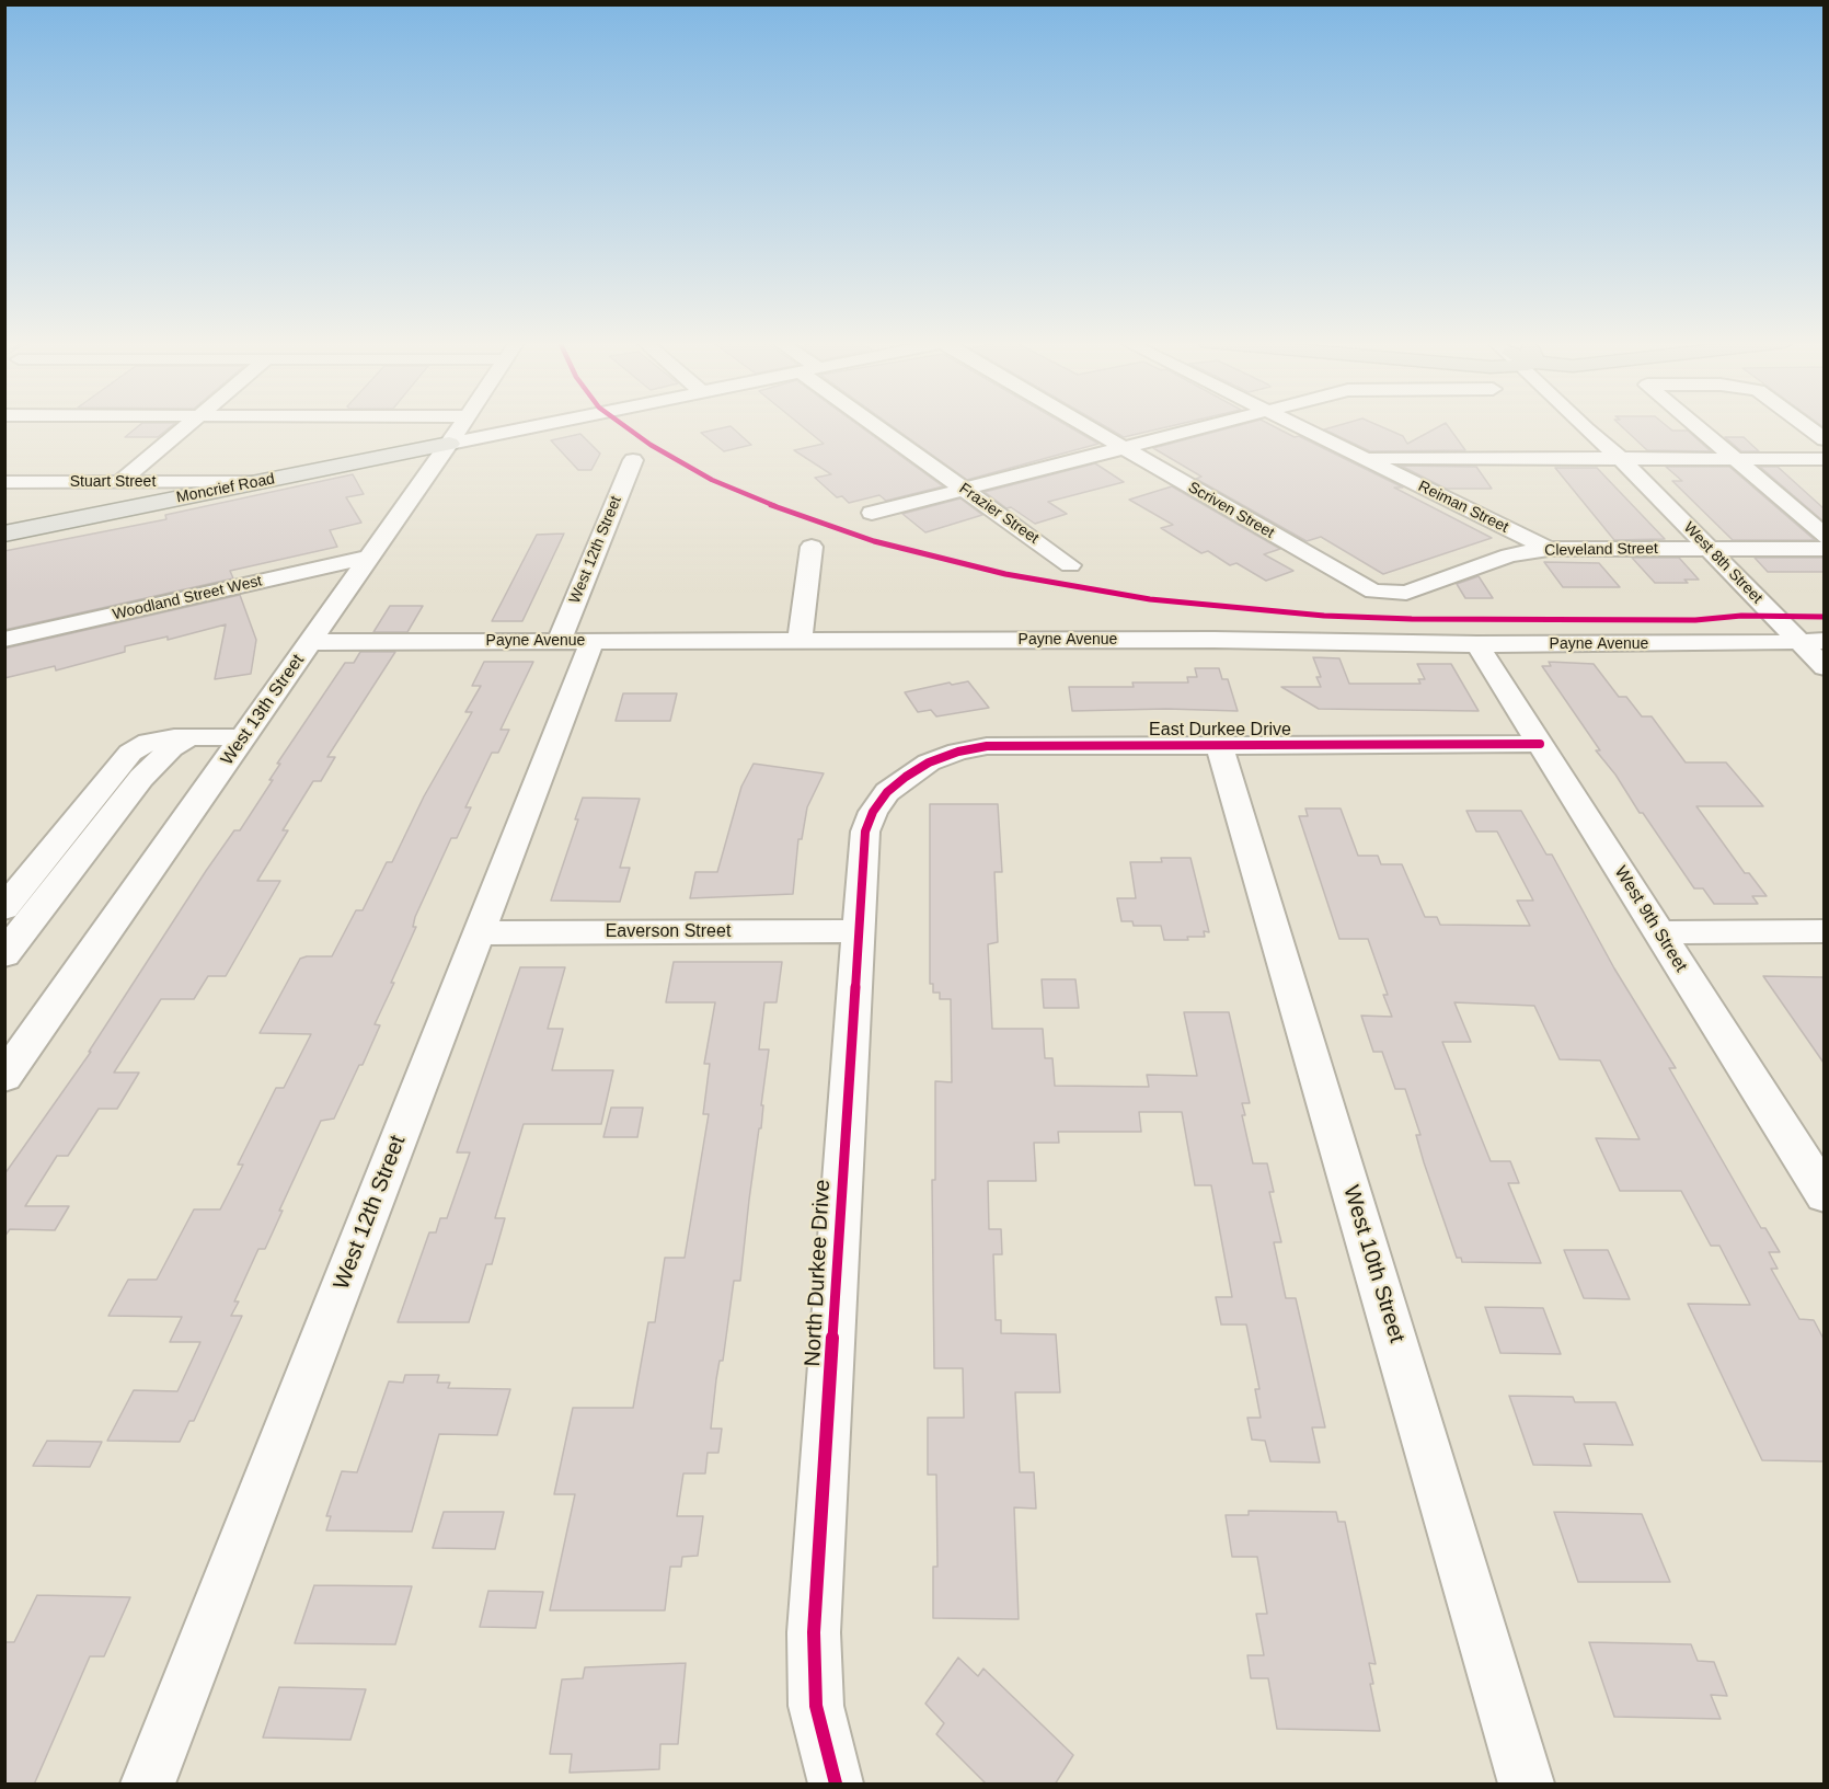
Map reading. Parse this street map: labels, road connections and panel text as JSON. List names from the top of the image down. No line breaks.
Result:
{"streets":{"main road":["Moncrief Road"],"street":["Stuart Street","Reiman Street","Scriven Street","Frazier Street","West 12th Street","Cleveland Street","West 8th Street","Woodland Street West","Payne Avenue","West 13th Street","East Durkee Drive","West 9th Street","Eaverson Street","West 10th Street","North Durkee Drive"]},"crossings":[["Stuart Street","Moncrief Road"],["Moncrief Road","West 13th Street"],["Reiman Street","Cleveland Street"],["Scriven Street","Cleveland Street"],["West 12th Street","Payne Avenue"],["West 12th Street","Eaverson Street"],["Cleveland Street","West 8th Street"],["West 8th Street","Payne Avenue"],["Woodland Street West","West 13th Street"],["Payne Avenue","West 13th Street"],["Payne Avenue","West 9th Street"],["East Durkee Drive","West 9th Street"],["East Durkee Drive","West 10th Street"],["East Durkee Drive","North Durkee Drive"],["Eaverson Street","North Durkee Drive"]]}
